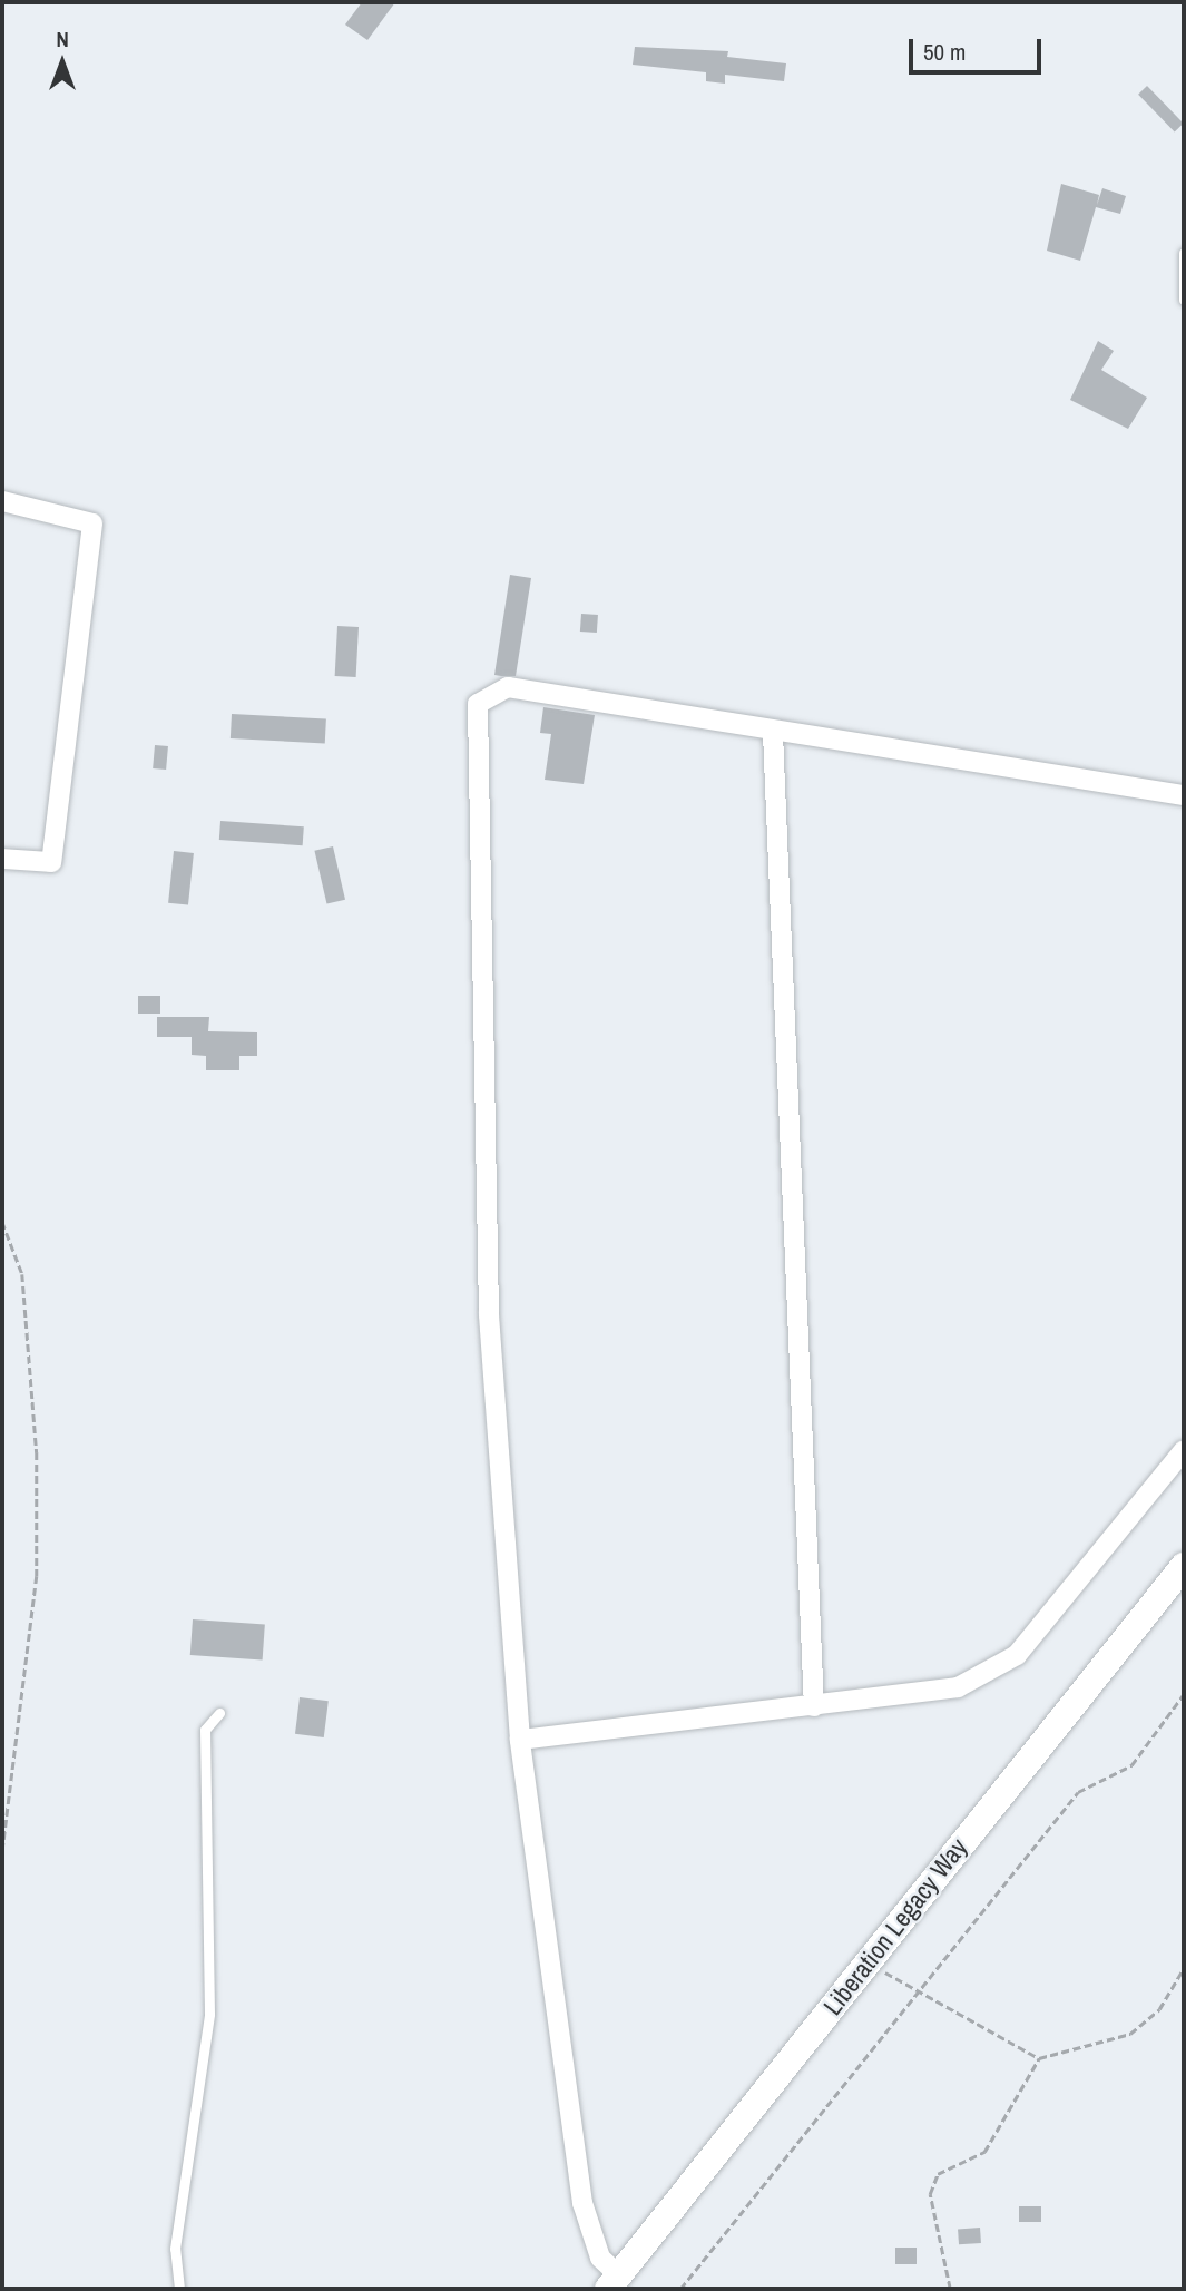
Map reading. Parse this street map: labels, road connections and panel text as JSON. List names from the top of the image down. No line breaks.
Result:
{"streets":{"main road":["Liberation Legacy Way"]},"scale_bar":"50 m","north":"top"}
